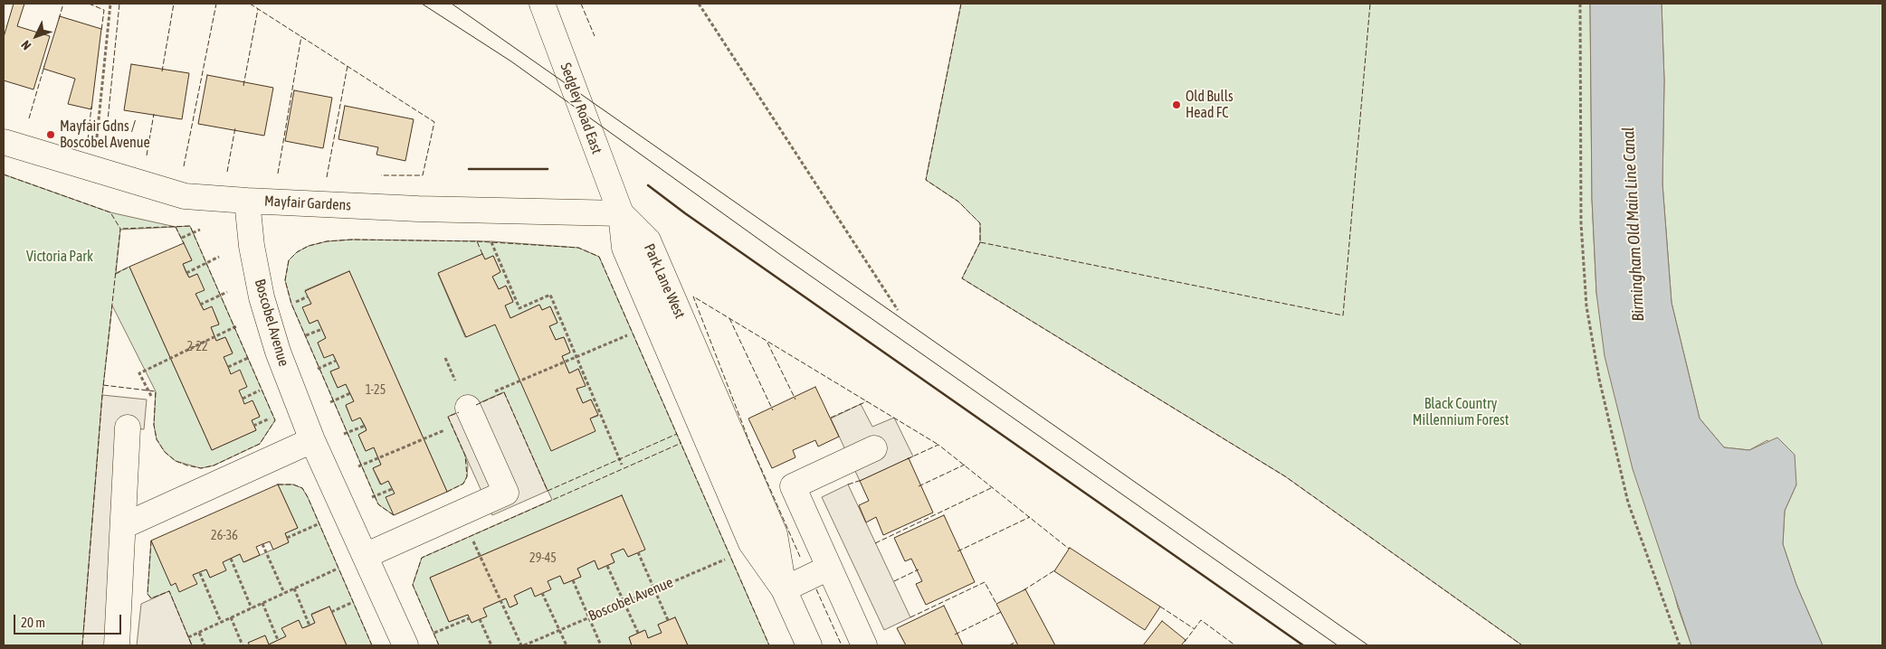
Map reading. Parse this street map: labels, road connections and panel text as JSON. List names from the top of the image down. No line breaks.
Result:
{"streets":{"street":["Sedgley Road East","Mayfair Gardens","Park Lane West","Boscobel Avenue"]},"crossings":[["Sedgley Road East","Mayfair Gardens"],["Sedgley Road East","Park Lane West"],["Mayfair Gardens","Park Lane West"],["Mayfair Gardens","Boscobel Avenue"]],"water":["Birmingham Old Main Line Canal"],"parks":["Victoria Park","Black Country Millennium Forest"],"places":["Old Bulls Head FC","Mayfair Gdns / Boscobel Avenue"],"house_numbers":["2-22","1-25","26-36","29-45"],"scale_bar":"20 m","north":"bottom left"}
